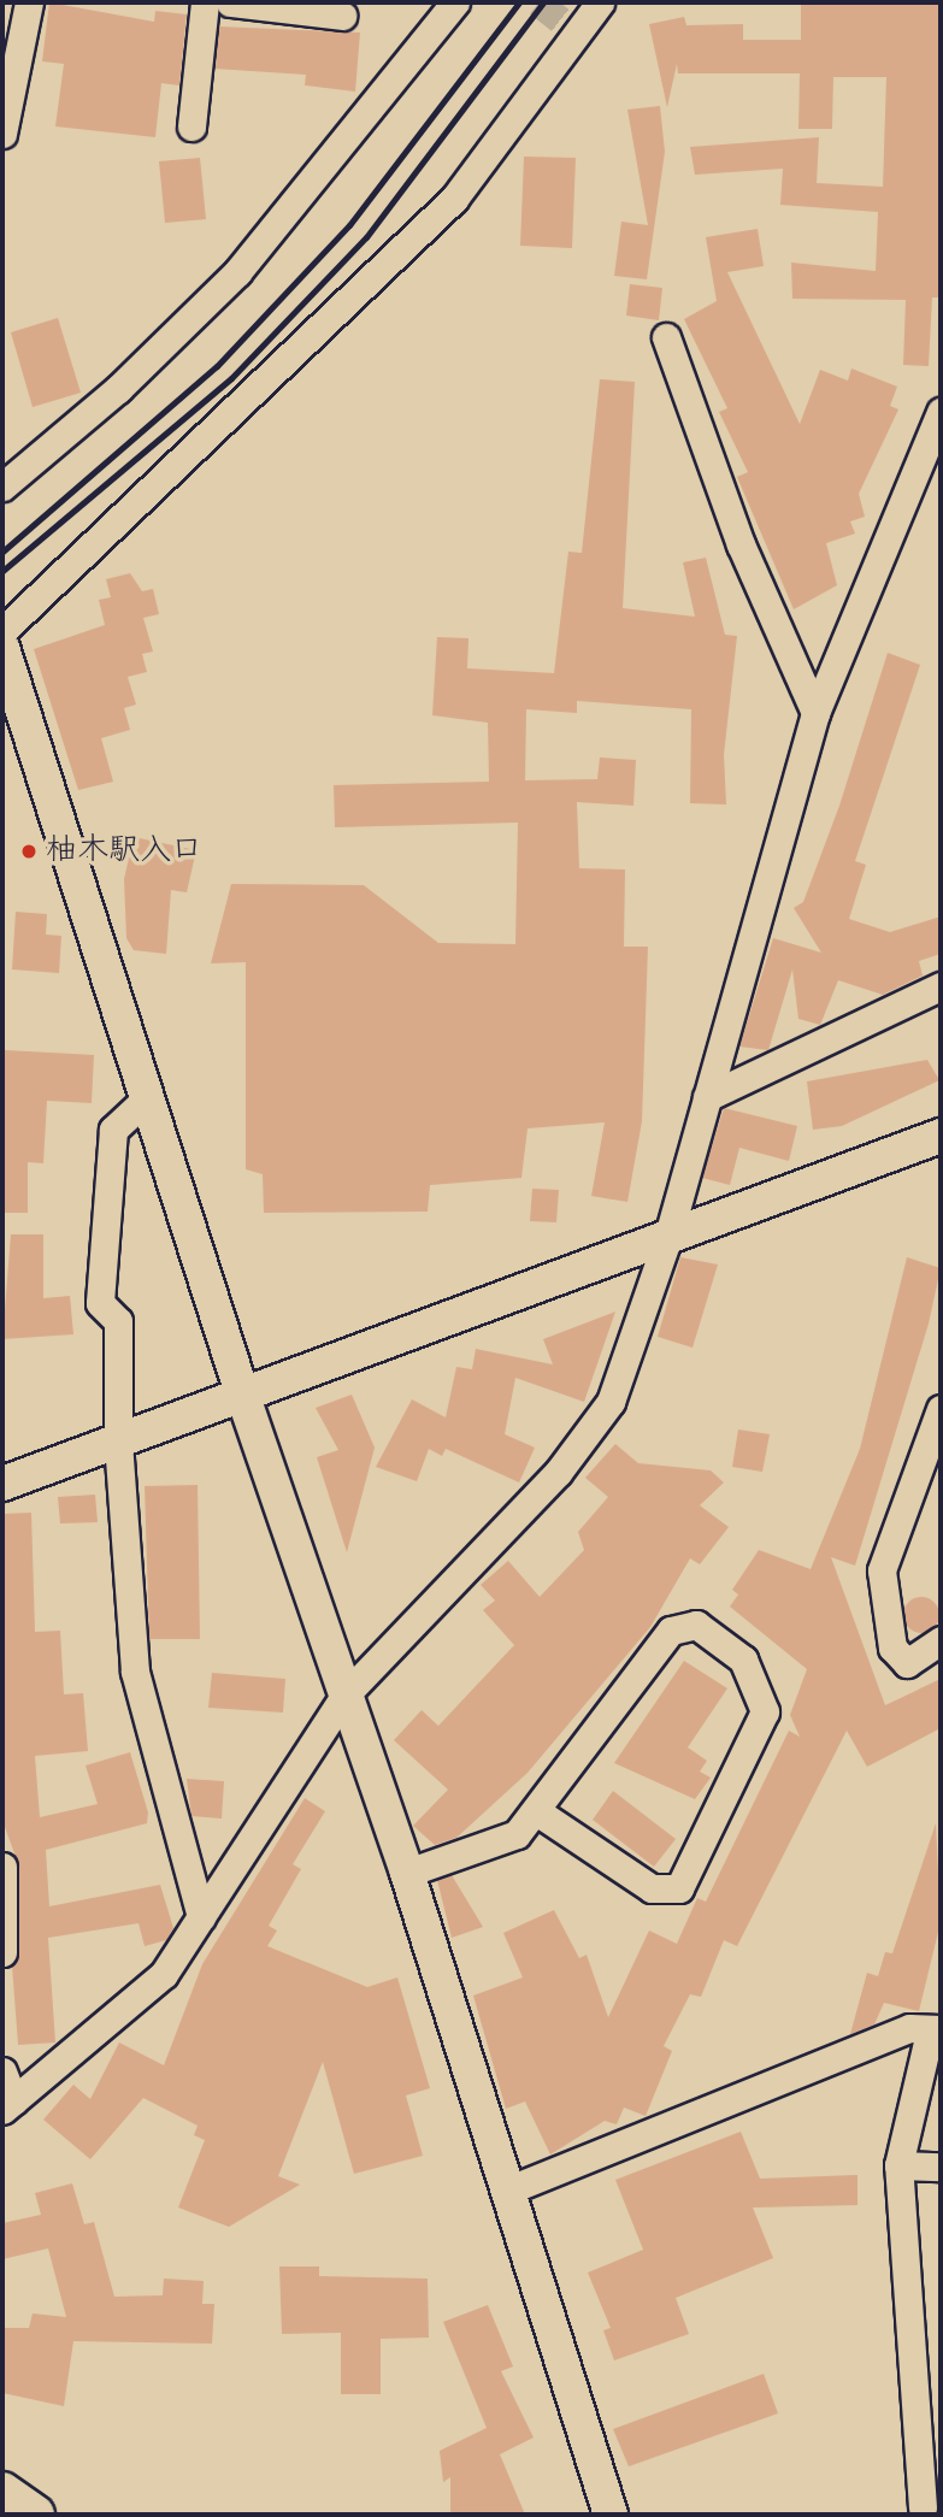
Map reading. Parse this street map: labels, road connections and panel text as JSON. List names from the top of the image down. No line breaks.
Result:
{"places":["柚木駅入口"]}
